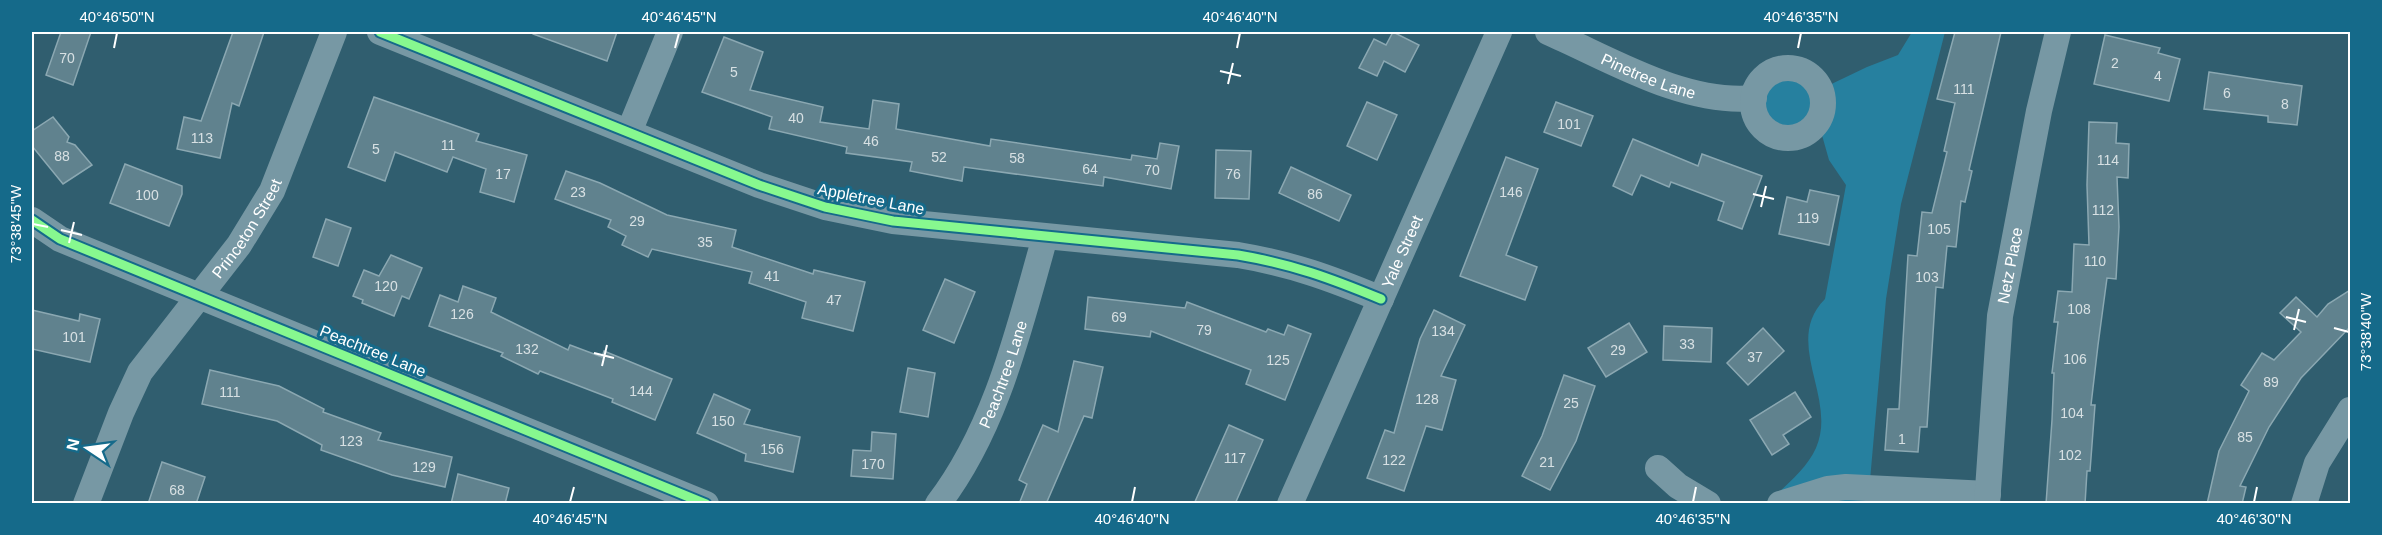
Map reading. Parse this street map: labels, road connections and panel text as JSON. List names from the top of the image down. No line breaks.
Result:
{"streets":{"street":["Pinetree Lane","Appletree Lane","Princeton Street","Yale Street","Netz Place","Peachtree Lane"]},"crossings":[["Appletree Lane","Yale Street"],["Appletree Lane","Peachtree Lane"],["Princeton Street","Peachtree Lane"]],"house_numbers":["70","2","5","4","111","6","8","40","101","113","46","11","5","88","52","58","114","64","70","17","76","23","146","86","100","112","119","29","105","35","110","41","103","120","47","108","126","69","79","134","101","33","132","29","37","106","125","89","144","111","128","25","104","150","85","1","123","156","102","117","122","21","170","129","68"],"north":"left","coordinates":["40°46'50\"N","40°46'45\"N","40°46'40\"N","40°46'35\"N","73°38'45\"W","73°38'40\"W","40°46'30\"N"]}
